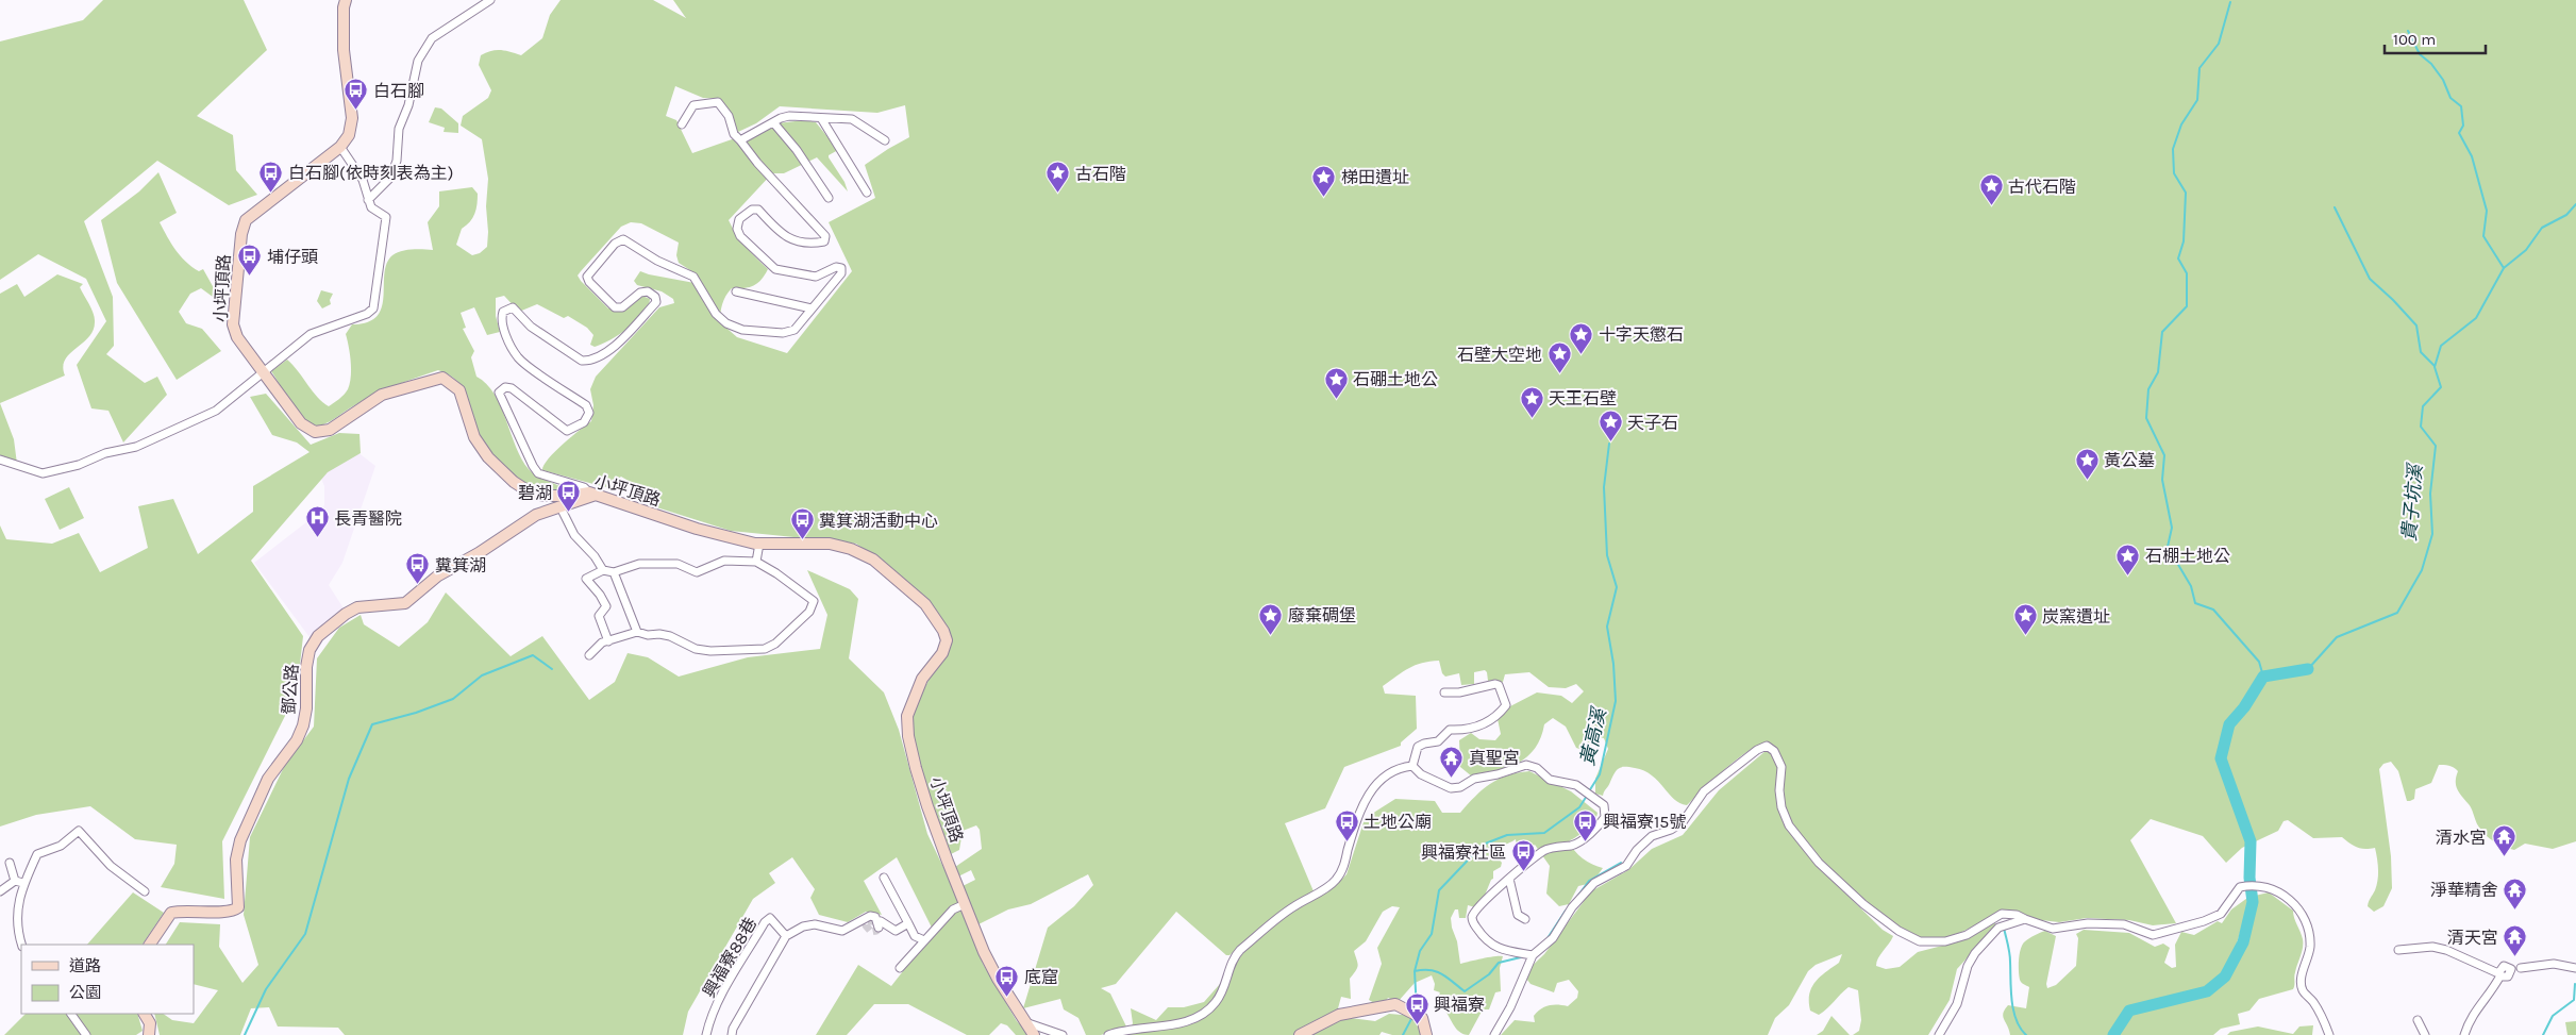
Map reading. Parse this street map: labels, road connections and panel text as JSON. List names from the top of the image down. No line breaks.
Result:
{"streets":{"street":["小坪頂路","鄧公路","興福寮88巷"]},"crossings":[["小坪頂路","鄧公路"]],"water":["貴子坑溪","黃高溪"],"places":{"bus stop":["白石腳","白石腳(依時刻表為主)","埔仔頭","碧湖","糞箕湖活動中心","糞箕湖","土地公廟","興福寮15號","興福寮社區","底窟","興福寮"],"place":["古石階","梯田遺址","古代石階","十字天懲石","石壁大空地","石硼土地公","天王石壁","天子石","黃公墓","石棚土地公","廢棄碉堡","炭窯遺址"],"hospital":["長青醫院"],"temple":["真聖宮","清水宮","淨華精舍","清天宮"]},"legend":["道路","公園"],"scale_bar":"100 m"}
